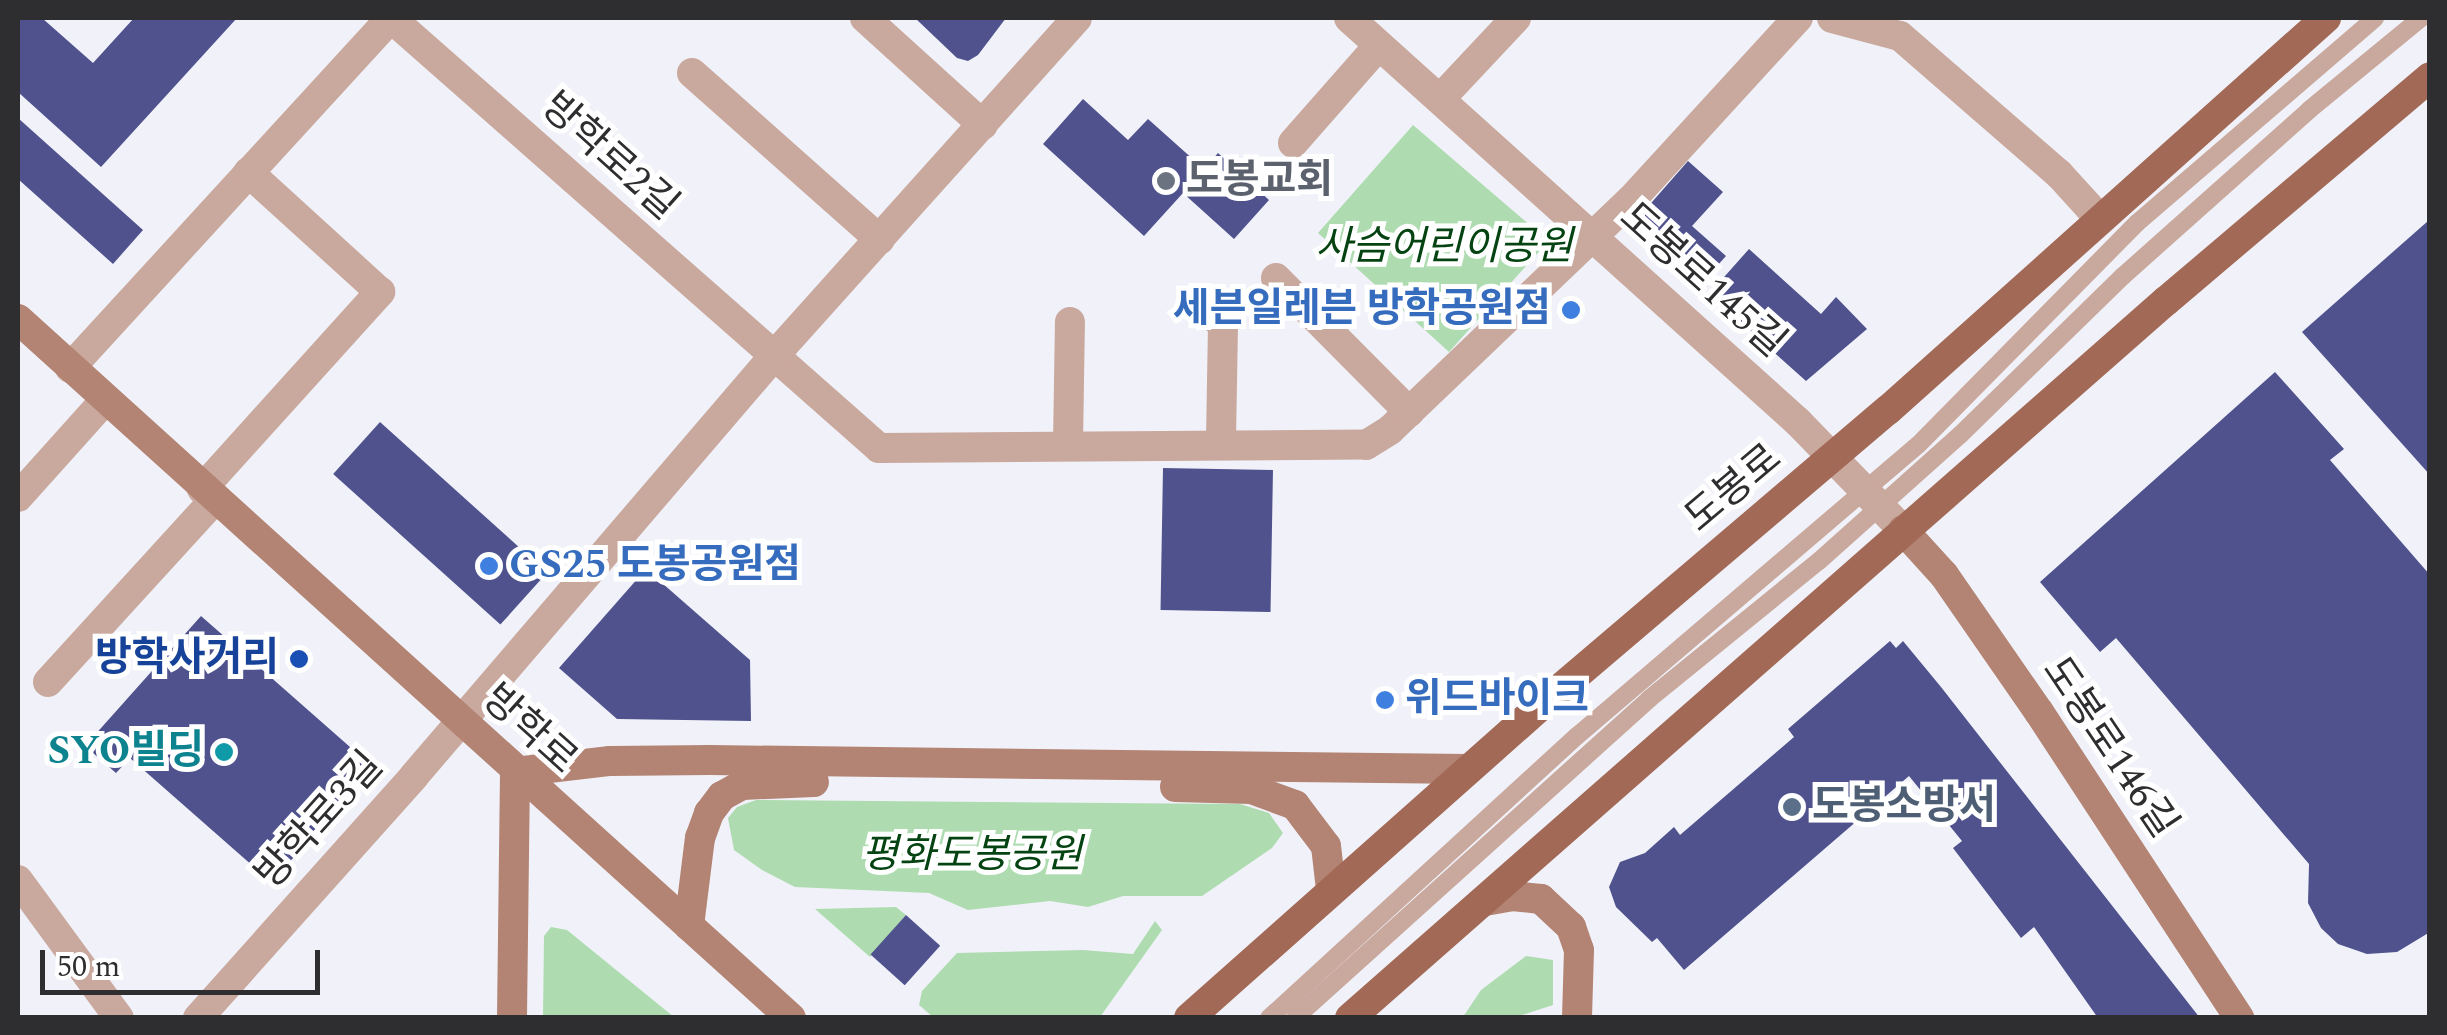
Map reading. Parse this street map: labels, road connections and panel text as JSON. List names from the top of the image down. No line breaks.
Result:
{"streets":{"main road":["도봉로","방학로","도봉로146길"],"street":["방학로2길","도봉로145길","방학로3길"]},"crossings":[["방학로2길","도봉로145길"],["도봉로145길","도봉로"],["도봉로145길","도봉로146길"],["방학로","방학로3길"]],"parks":["사슴어린이공원","평화도봉공원"],"places":["도봉교회","세븐일레븐 방학공원점","GS25 도봉공원점","방학사거리","위드바이크","SYO빌딩","도봉소방서"],"scale_bar":"50 m"}
